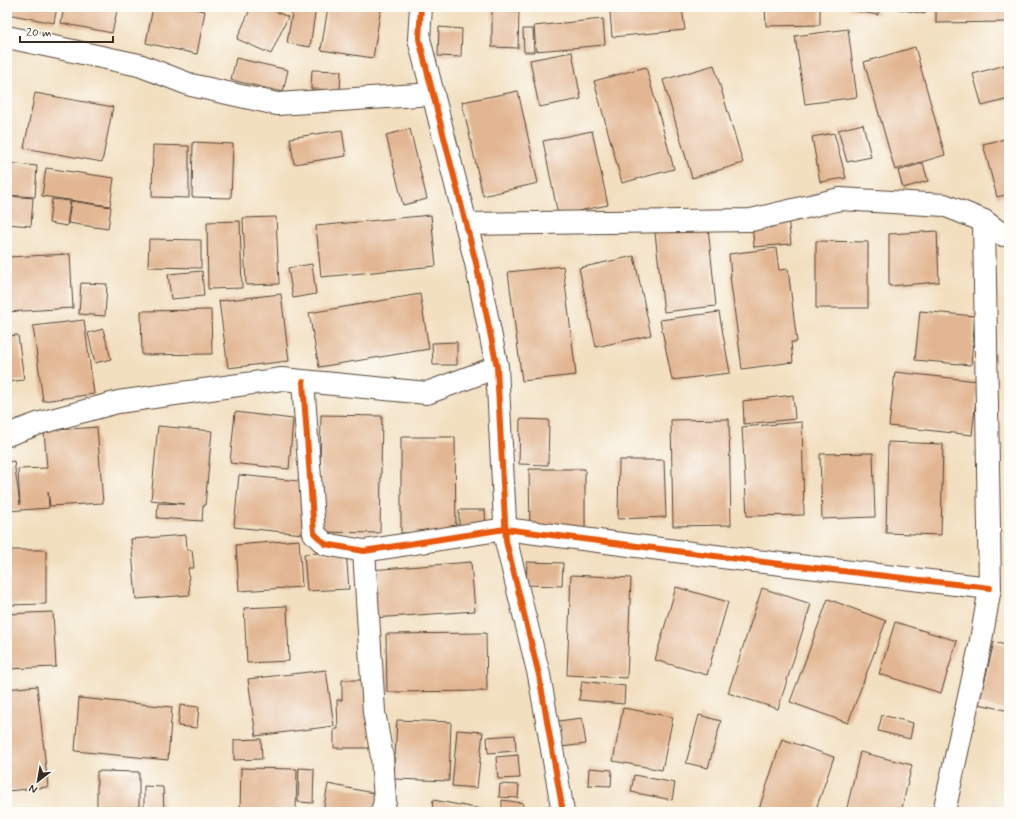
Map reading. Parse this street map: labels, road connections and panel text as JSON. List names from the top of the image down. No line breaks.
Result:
{"scale_bar":"20 m","north":"bottom left"}
